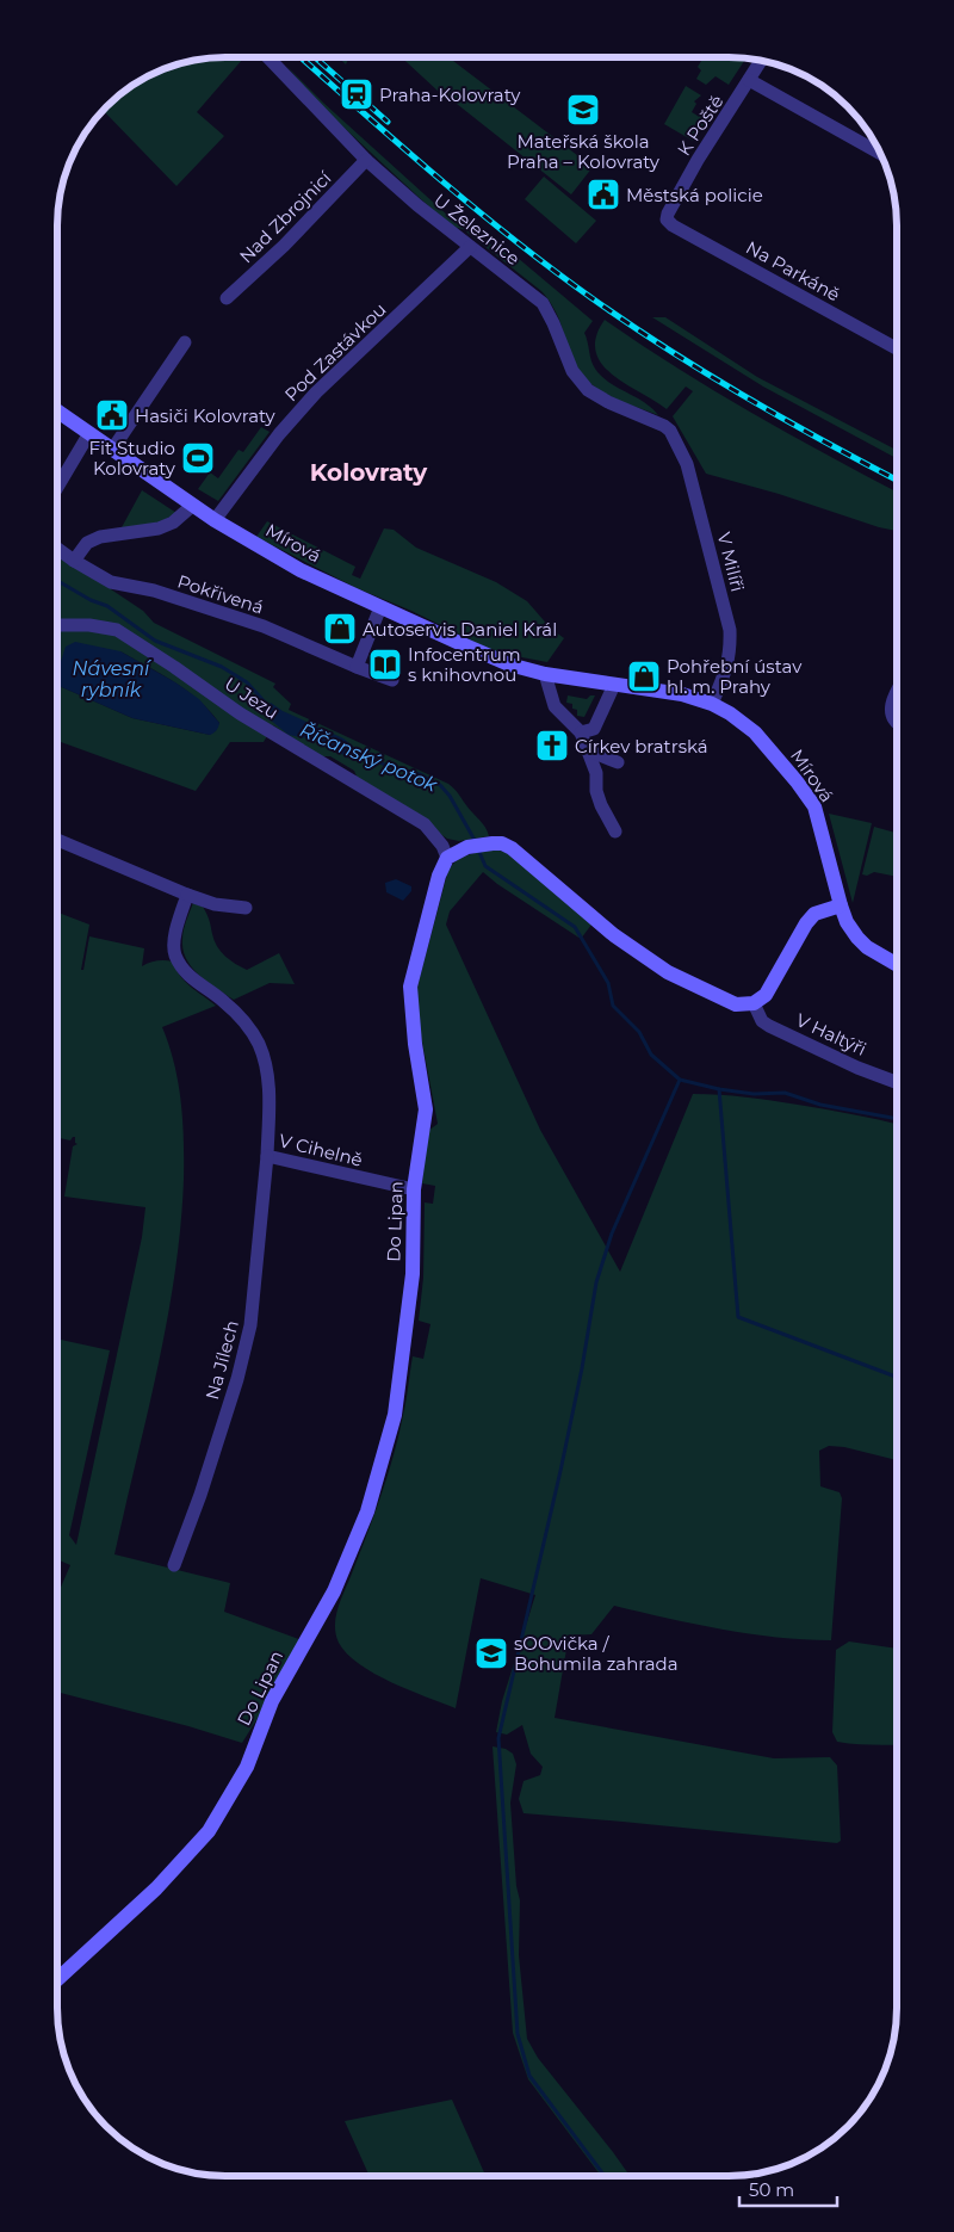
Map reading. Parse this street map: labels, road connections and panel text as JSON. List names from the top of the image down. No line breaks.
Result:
{"streets":{"street":["K Poště","Nad Zbrojnicí","U Železnice","Na Parkáně","Pod Zastávkou","Mírová","V Milíři","Pokřivená","U Jezu","V Haltýři","V Cihelně","Do Lipan","Na Jílech"]},"crossings":[["K Poště","Na Parkáně"],["Nad Zbrojnicí","U Železnice"],["U Železnice","Pod Zastávkou"],["U Železnice","V Milíři"],["Pod Zastávkou","Mírová"],["Mírová","V Milíři"],["U Jezu","Do Lipan"],["V Cihelně","Do Lipan"],["V Cihelně","Na Jílech"]],"districts":["Kolovraty"],"water":["Návesní rybník","Říčanský potok"],"places":{"station":["Praha-Kolovraty"],"school or university":["Mateřská škola Praha – Kolovraty","sOOvička / Bohumila zahrada"],"public building":["Městská policie","Hasiči Kolovraty"],"sports":["Fit Studio Kolovraty"],"shop":["Autoservis Daniel Král","Pohřební ústav hl. m. Prahy"],"library":["Infocentrum s knihovnou"],"church":["Církev bratrská"]},"scale_bar":"50 m"}
